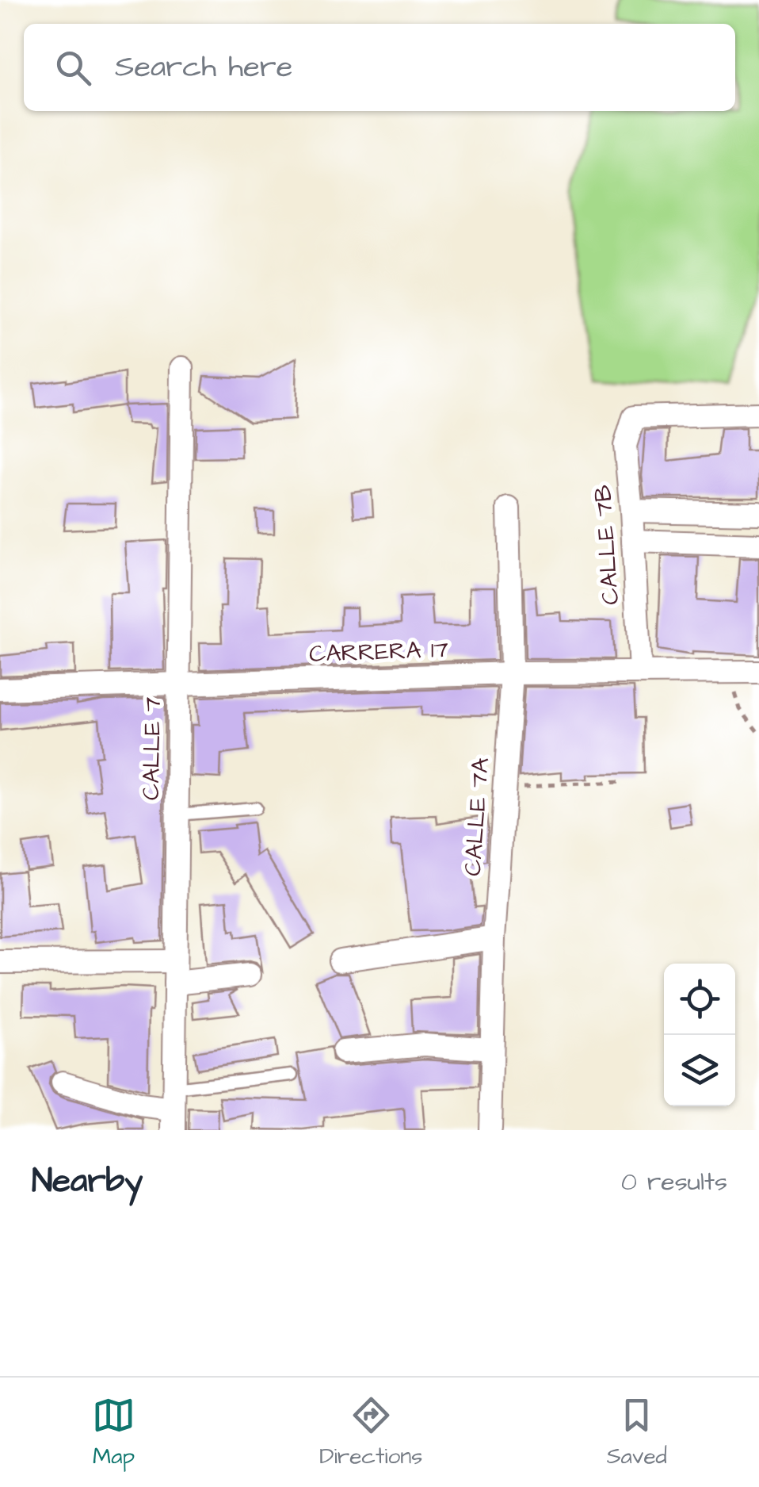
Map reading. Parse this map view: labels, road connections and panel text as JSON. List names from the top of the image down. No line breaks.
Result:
{"streets":{"street":["CALLE 7B","CARRERA 17","CALLE 7","CALLE 7A"]},"crossings":[["CALLE 7B","CARRERA 17"],["CARRERA 17","CALLE 7"],["CARRERA 17","CALLE 7A"]],"page":{"search":"Search here","heading":["Nearby","0 results"],"nav":["Map","Directions","Saved"]}}
